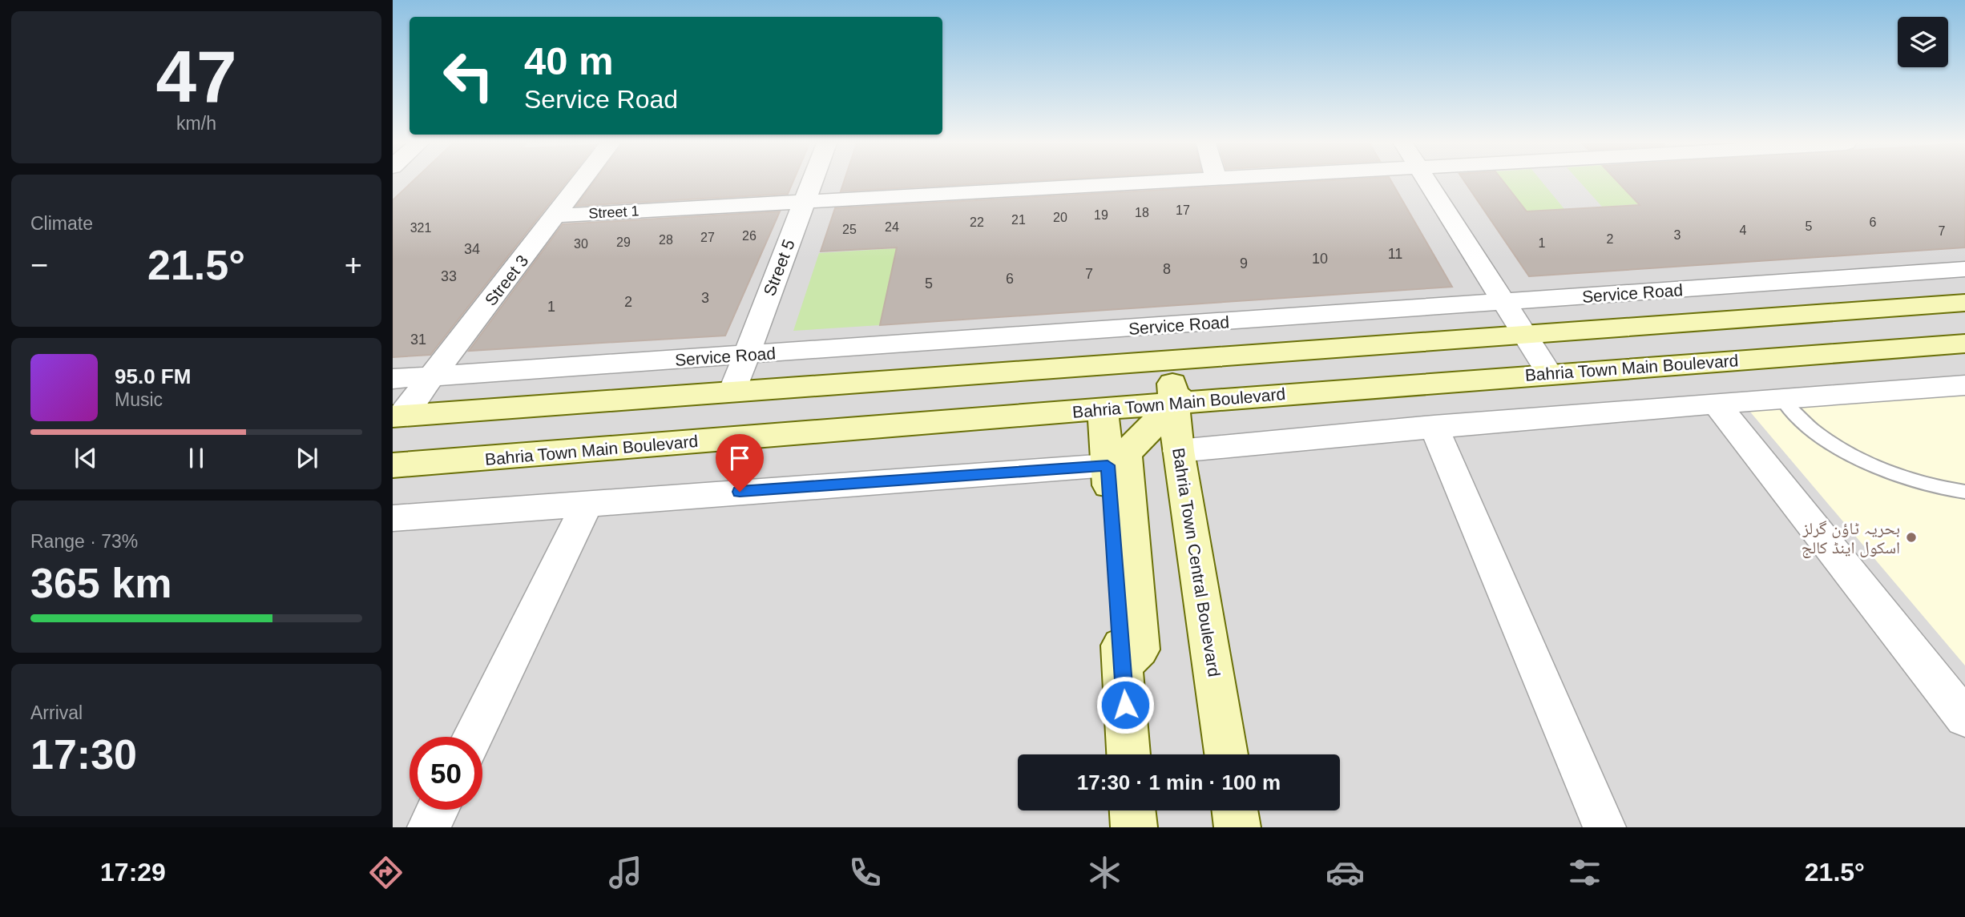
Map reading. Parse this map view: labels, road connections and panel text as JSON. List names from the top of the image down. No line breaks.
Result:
{"streets":{"main road":["Bahria Town Main Boulevard","Bahria Town Central Boulevard"],"street":["Street 1","Street 5","Street 3","Service Road"]},"crossings":[["Street 1","Street 5"],["Street 1","Street 3"],["Street 5","Service Road"],["Street 3","Service Road"],["Bahria Town Main Boulevard","Bahria Town Central Boulevard"]],"places":["بحریہ ٹاؤن گرلز اسکول اینڈ کالج"],"house_numbers":["17","18","19","20","21","22","6","5","24","321","25","4","7","3","26","27","2","28","29","1","30","34","11","10","9","8","7","33","6","5","3","2","1","31"],"page":{"tile":[["47","km/h"],"Climate",["Range · 73%","365 km"],["Arrival","17:30"]],"turn":["40 m","Service Road"],"heat":["−","21.5°","+"],"song":["95.0 FM","Music"],"limit":"50","trip":"17:30 · 1 min · 100 m","tabs":["17:29","21.5°"]}}
